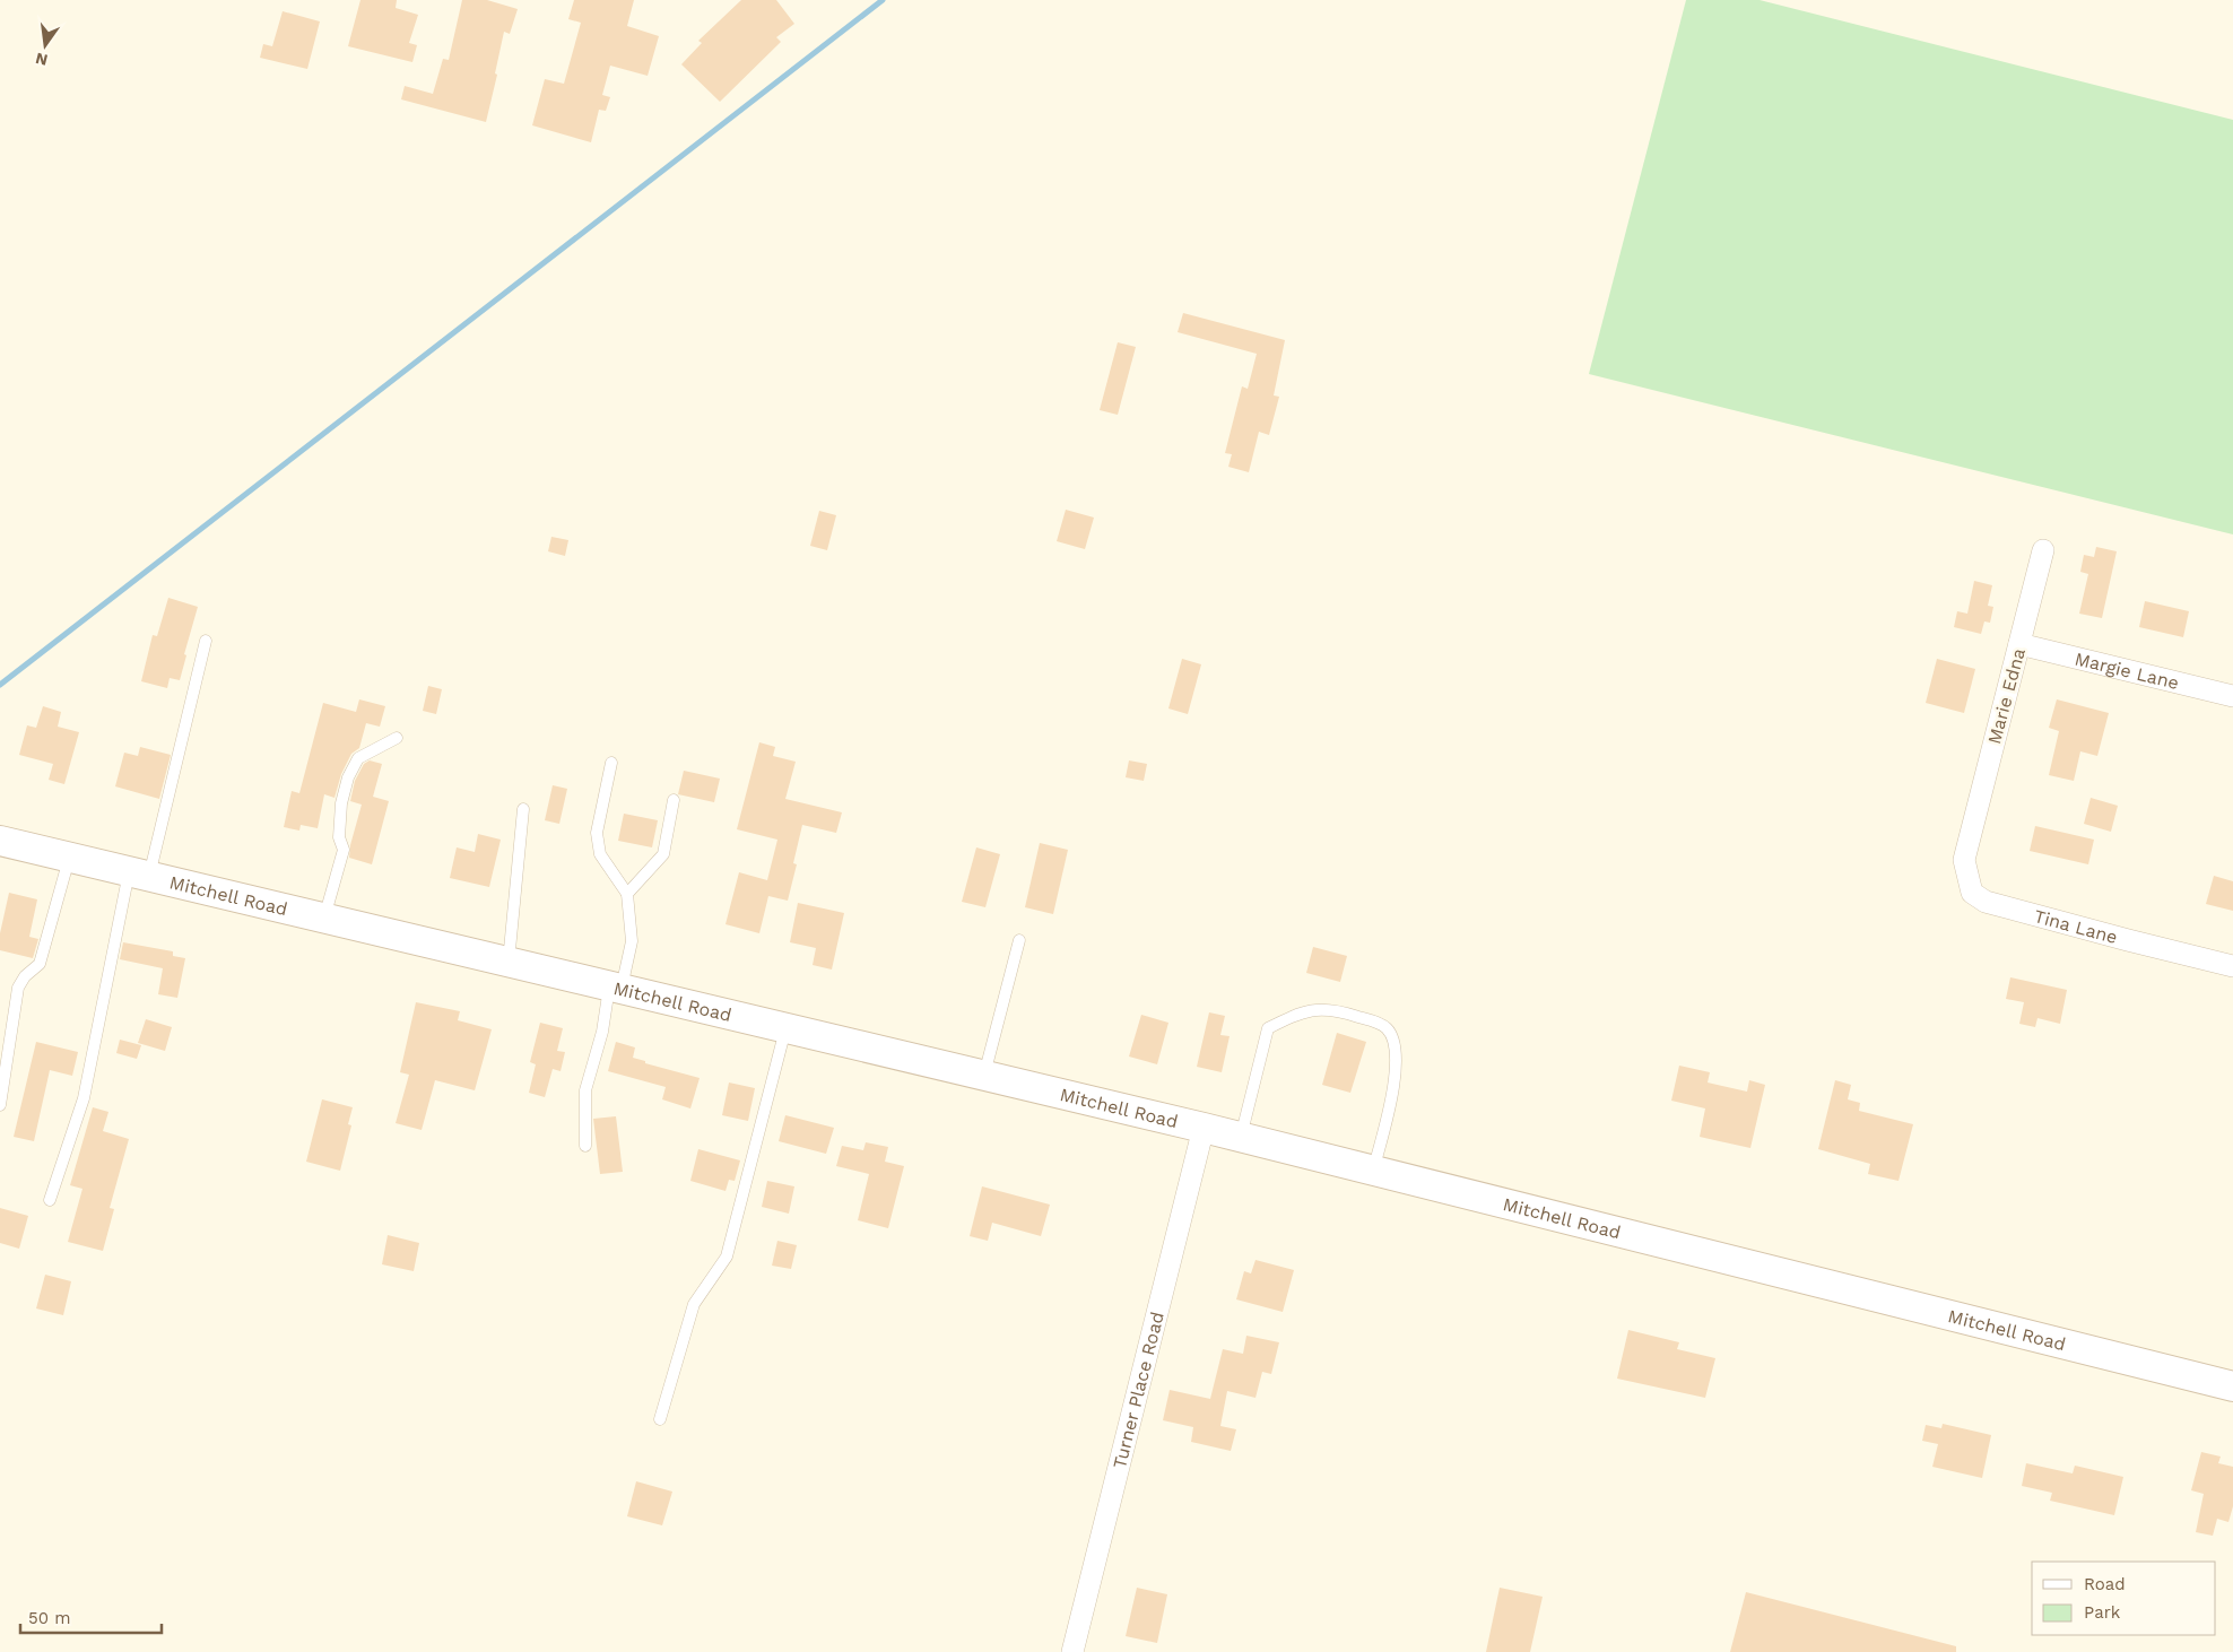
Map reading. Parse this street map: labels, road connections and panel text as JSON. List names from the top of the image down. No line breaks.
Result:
{"streets":{"street":["Margie Lane","Marie Edna","Mitchell Road","Tina Lane","Turner Place Road"]},"crossings":[["Margie Lane","Marie Edna"],["Marie Edna","Tina Lane"],["Mitchell Road","Turner Place Road"]],"legend":["Road","Park"],"scale_bar":"50 m","north":"bottom"}
